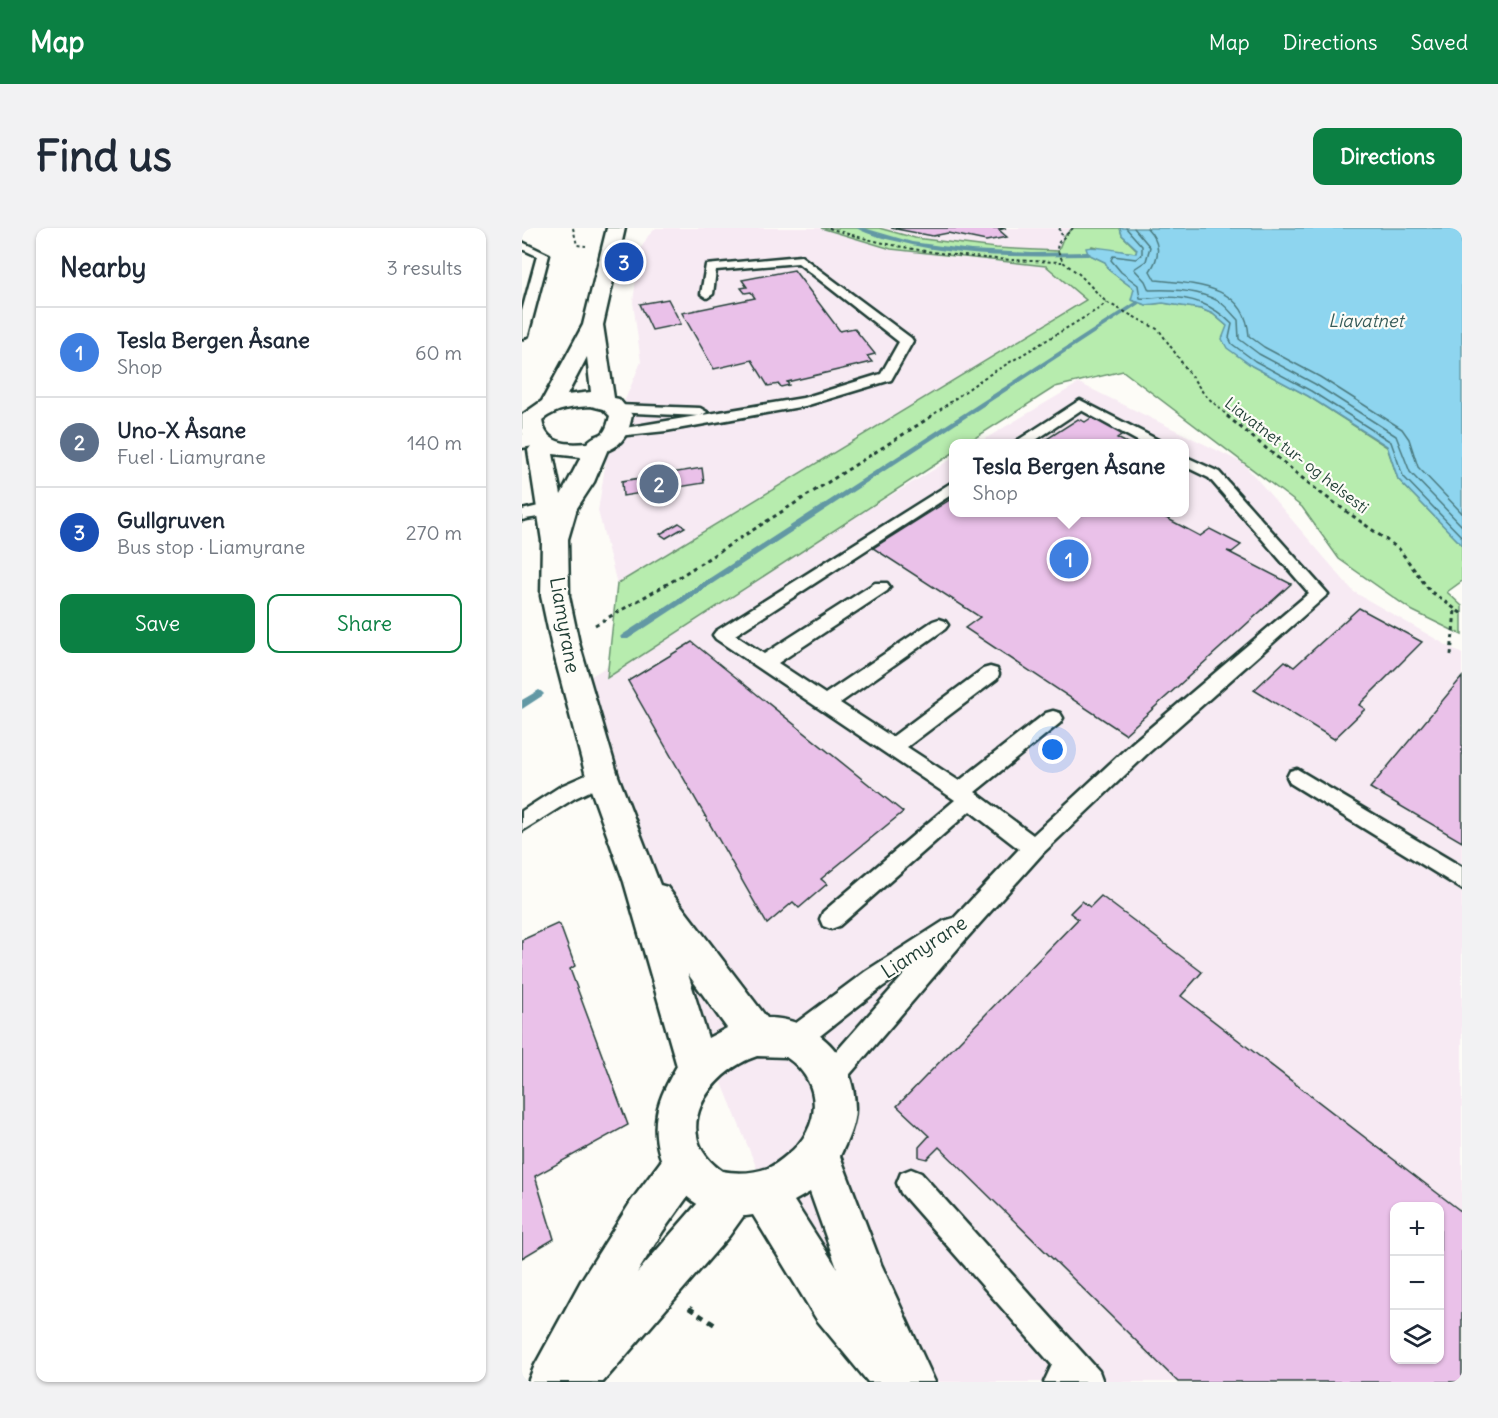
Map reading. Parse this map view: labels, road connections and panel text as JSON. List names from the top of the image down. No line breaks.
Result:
{"streets":{"main road":["Liamyrane"],"path":["Liavatnet tur- og helsesti"]},"water":["Liavatnet"],"page":{"header":"Map","nav":["Map","Directions","Saved"],"buttons":["Directions",["Save","Share"]],"title":"Find us","heading":["Nearby","3 results"],"pins":["3","2","1"],"list":[{"mark":"1","name":"Tesla Bergen Åsane","note":"Shop","value":"60 m"},{"mark":"2","name":"Uno-X Åsane","note":"Fuel · Liamyrane","value":"140 m"},{"mark":"3","name":"Gullgruven","note":"Bus stop · Liamyrane","value":"270 m"}],"popup":["Tesla Bergen Åsane","Shop"],"map_buttons":["+","−"]}}
